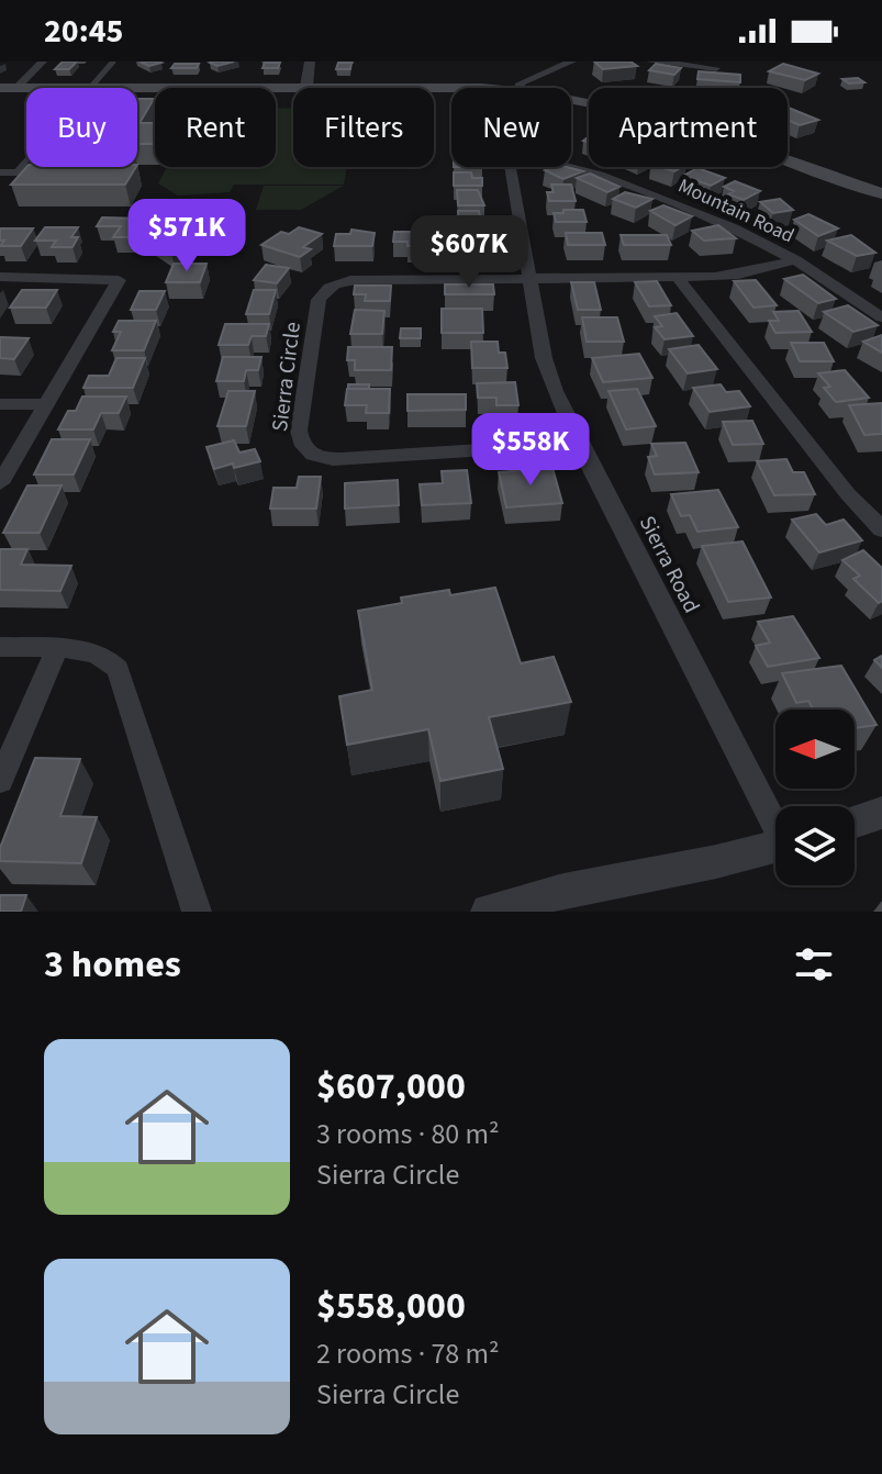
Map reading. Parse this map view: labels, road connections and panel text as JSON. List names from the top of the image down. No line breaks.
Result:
{"streets":{"street":["Mountain Road","Sierra Circle","Sierra Road"]},"crossings":[["Sierra Circle","Sierra Road"]],"north":"left","page":{"status":"20:45","chip":["Buy","Rent","Filters","New","Apartment"],"price":["$571K","$607K","$558K"],"heading":"3 homes","list":[{"name":"$607,000","note":"3 rooms · 80 m² · Sierra Circle"},{"name":"$558,000","note":"2 rooms · 78 m² · Sierra Circle"}]}}
